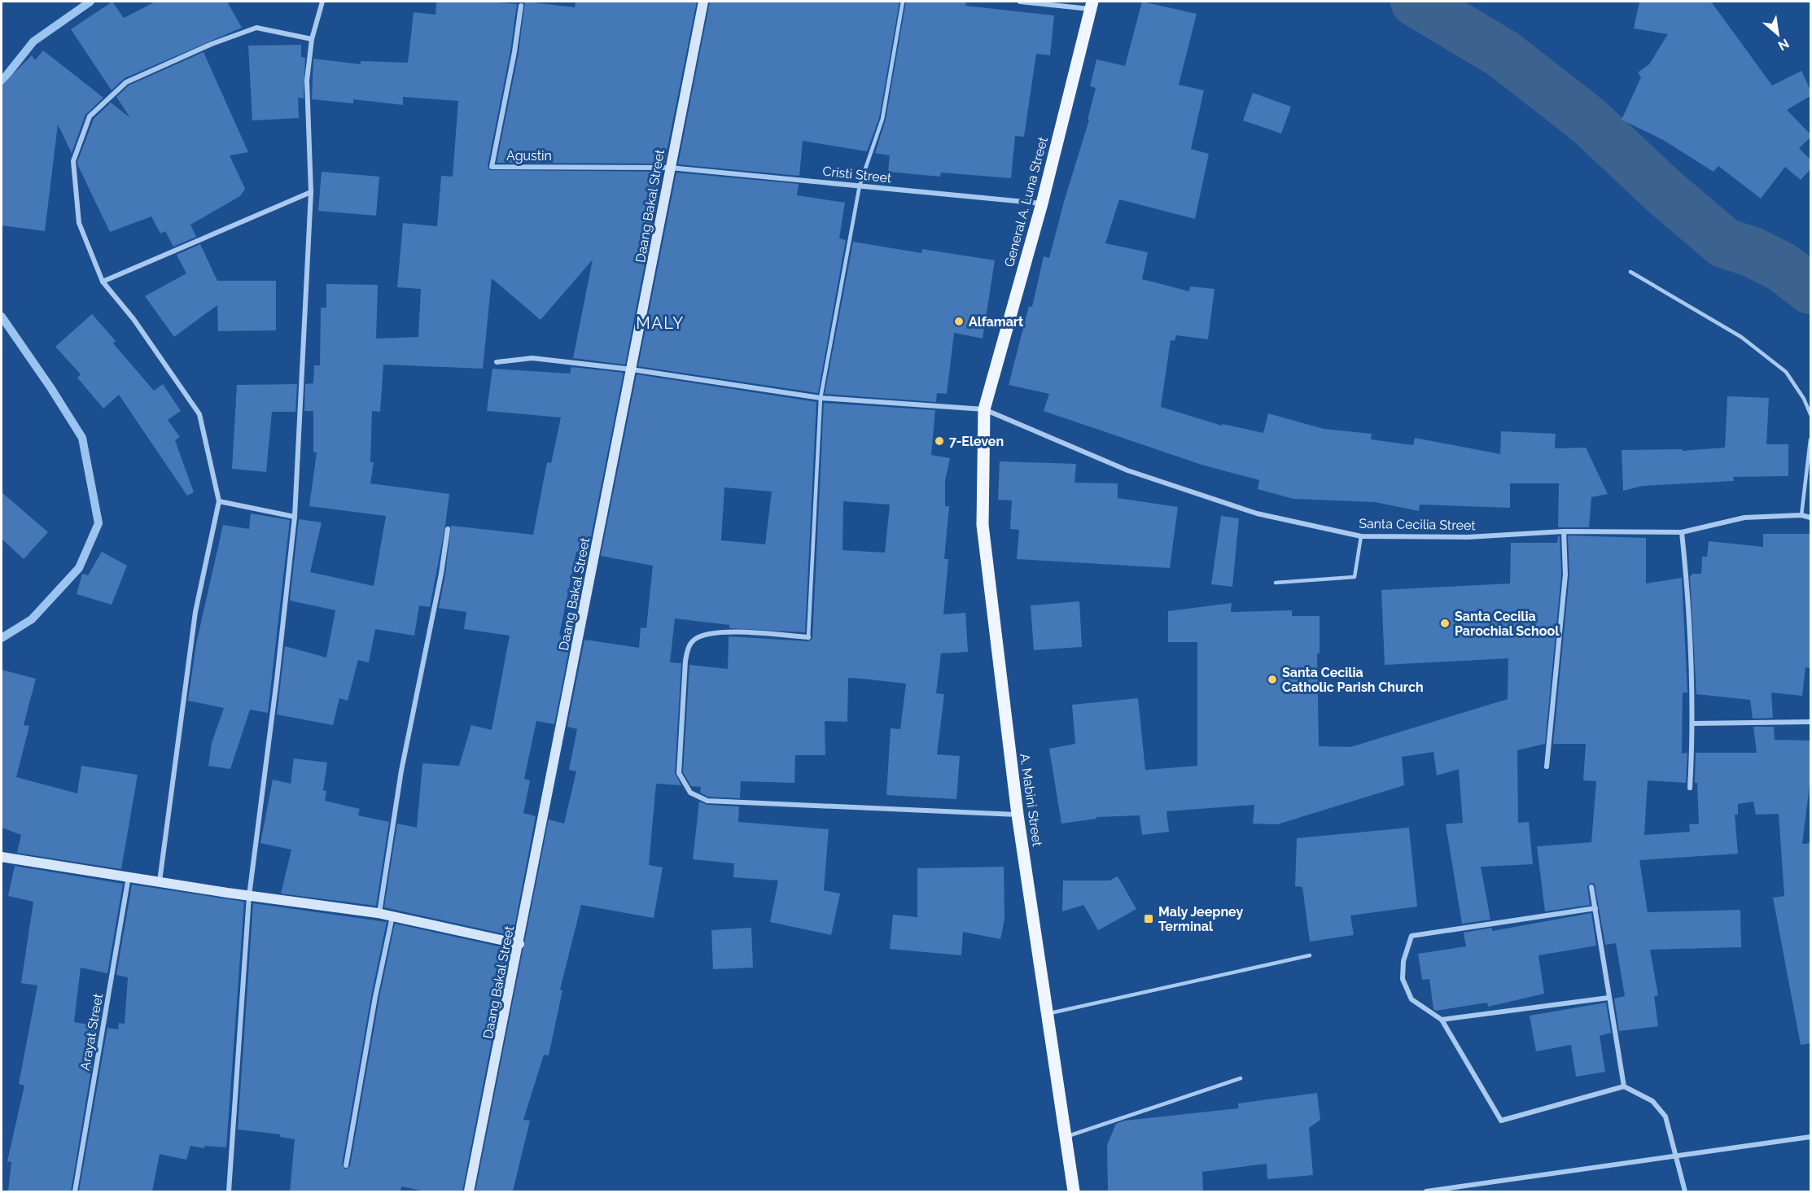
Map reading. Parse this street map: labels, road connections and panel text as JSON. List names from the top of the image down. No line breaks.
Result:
{"streets":{"main road":["General A. Luna Street","A. Mabini Street"],"street":["Agustin","Cristi Street","Daang Bakal Street","Santa Cecilia Street","Arayat Street"]},"crossings":[["Agustin","Cristi Street"],["Agustin","Daang Bakal Street"],["Cristi Street","General A. Luna Street"],["Cristi Street","Daang Bakal Street"],["General A. Luna Street","Santa Cecilia Street"],["General A. Luna Street","A. Mabini Street"],["Daang Bakal Street","Santa Cecilia Street"],["Santa Cecilia Street","A. Mabini Street"]],"districts":["MALY"],"places":{"other":["Alfamart","7-Eleven","Santa Cecilia Parochial School","Santa Cecilia Catholic Parish Church"],"transit":["Maly Jeepney Terminal"]},"north":"bottom right"}
